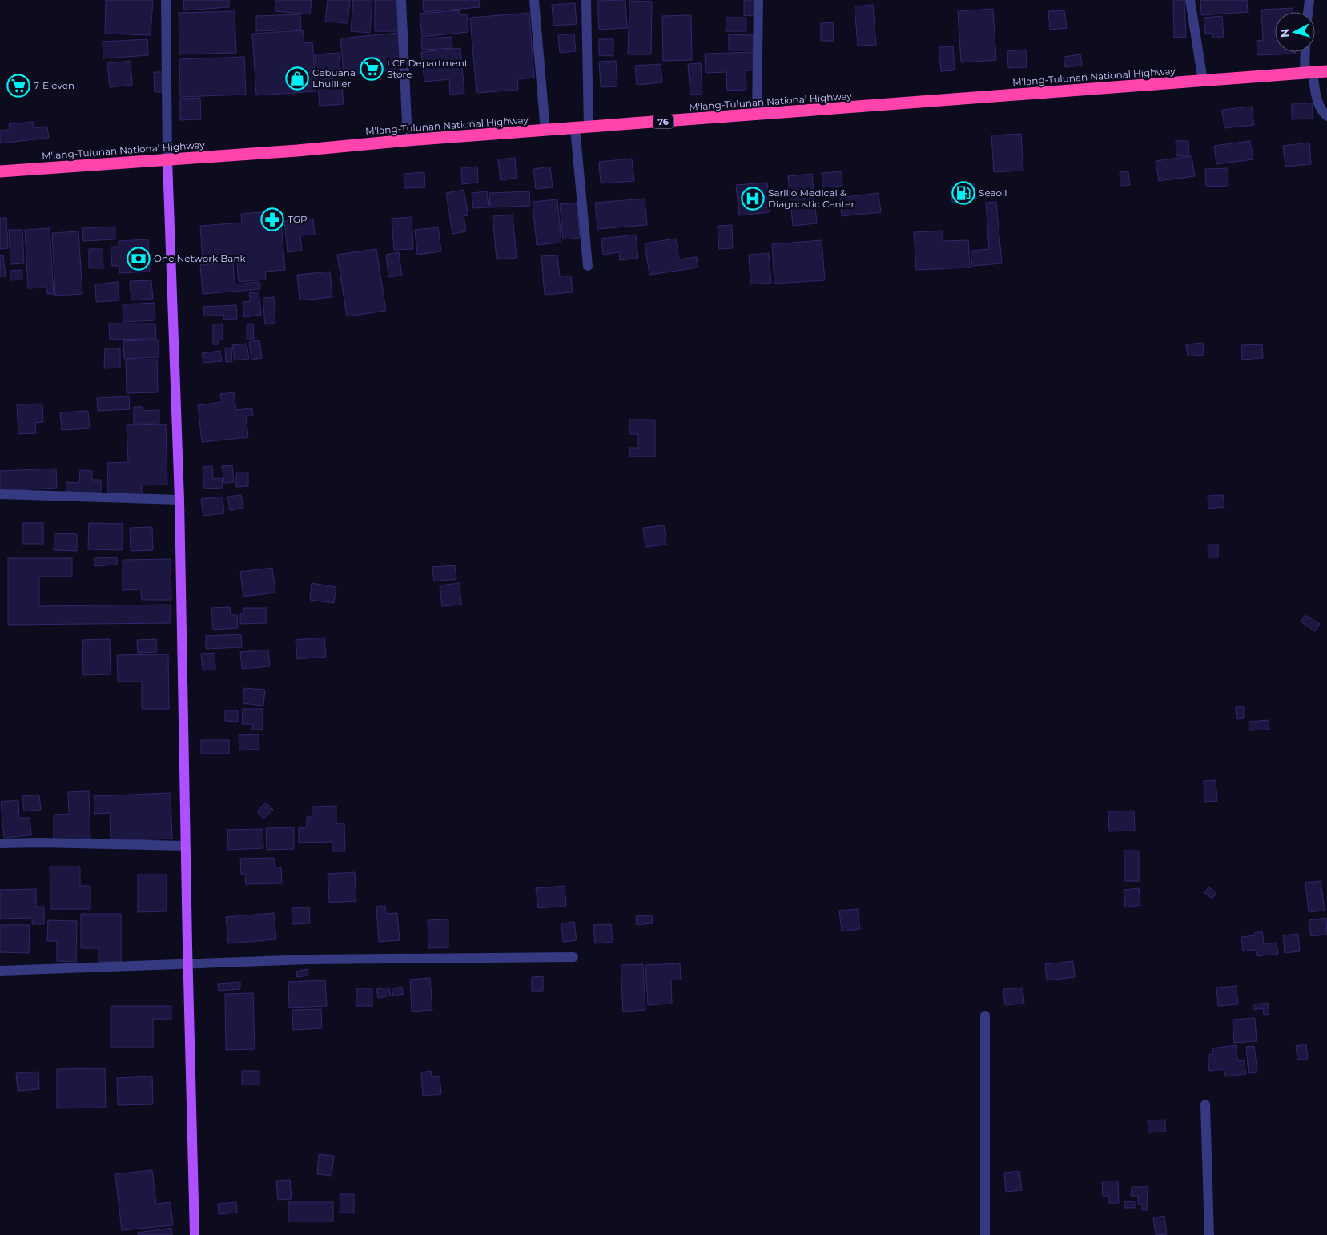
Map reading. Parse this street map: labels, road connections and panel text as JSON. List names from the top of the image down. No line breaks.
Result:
{"streets":{"highway":["M'lang-Tulunan National Highway","76"]},"places":{"supermarket":["LCE Department Store","7-Eleven"],"shop":["Cebuana Lhuillier"],"fuel station":["Seaoil"],"hospital":["Sarillo Medical & Diagnostic Center"],"pharmacy":["TGP"],"bank":["One Network Bank"]},"north":"left"}
